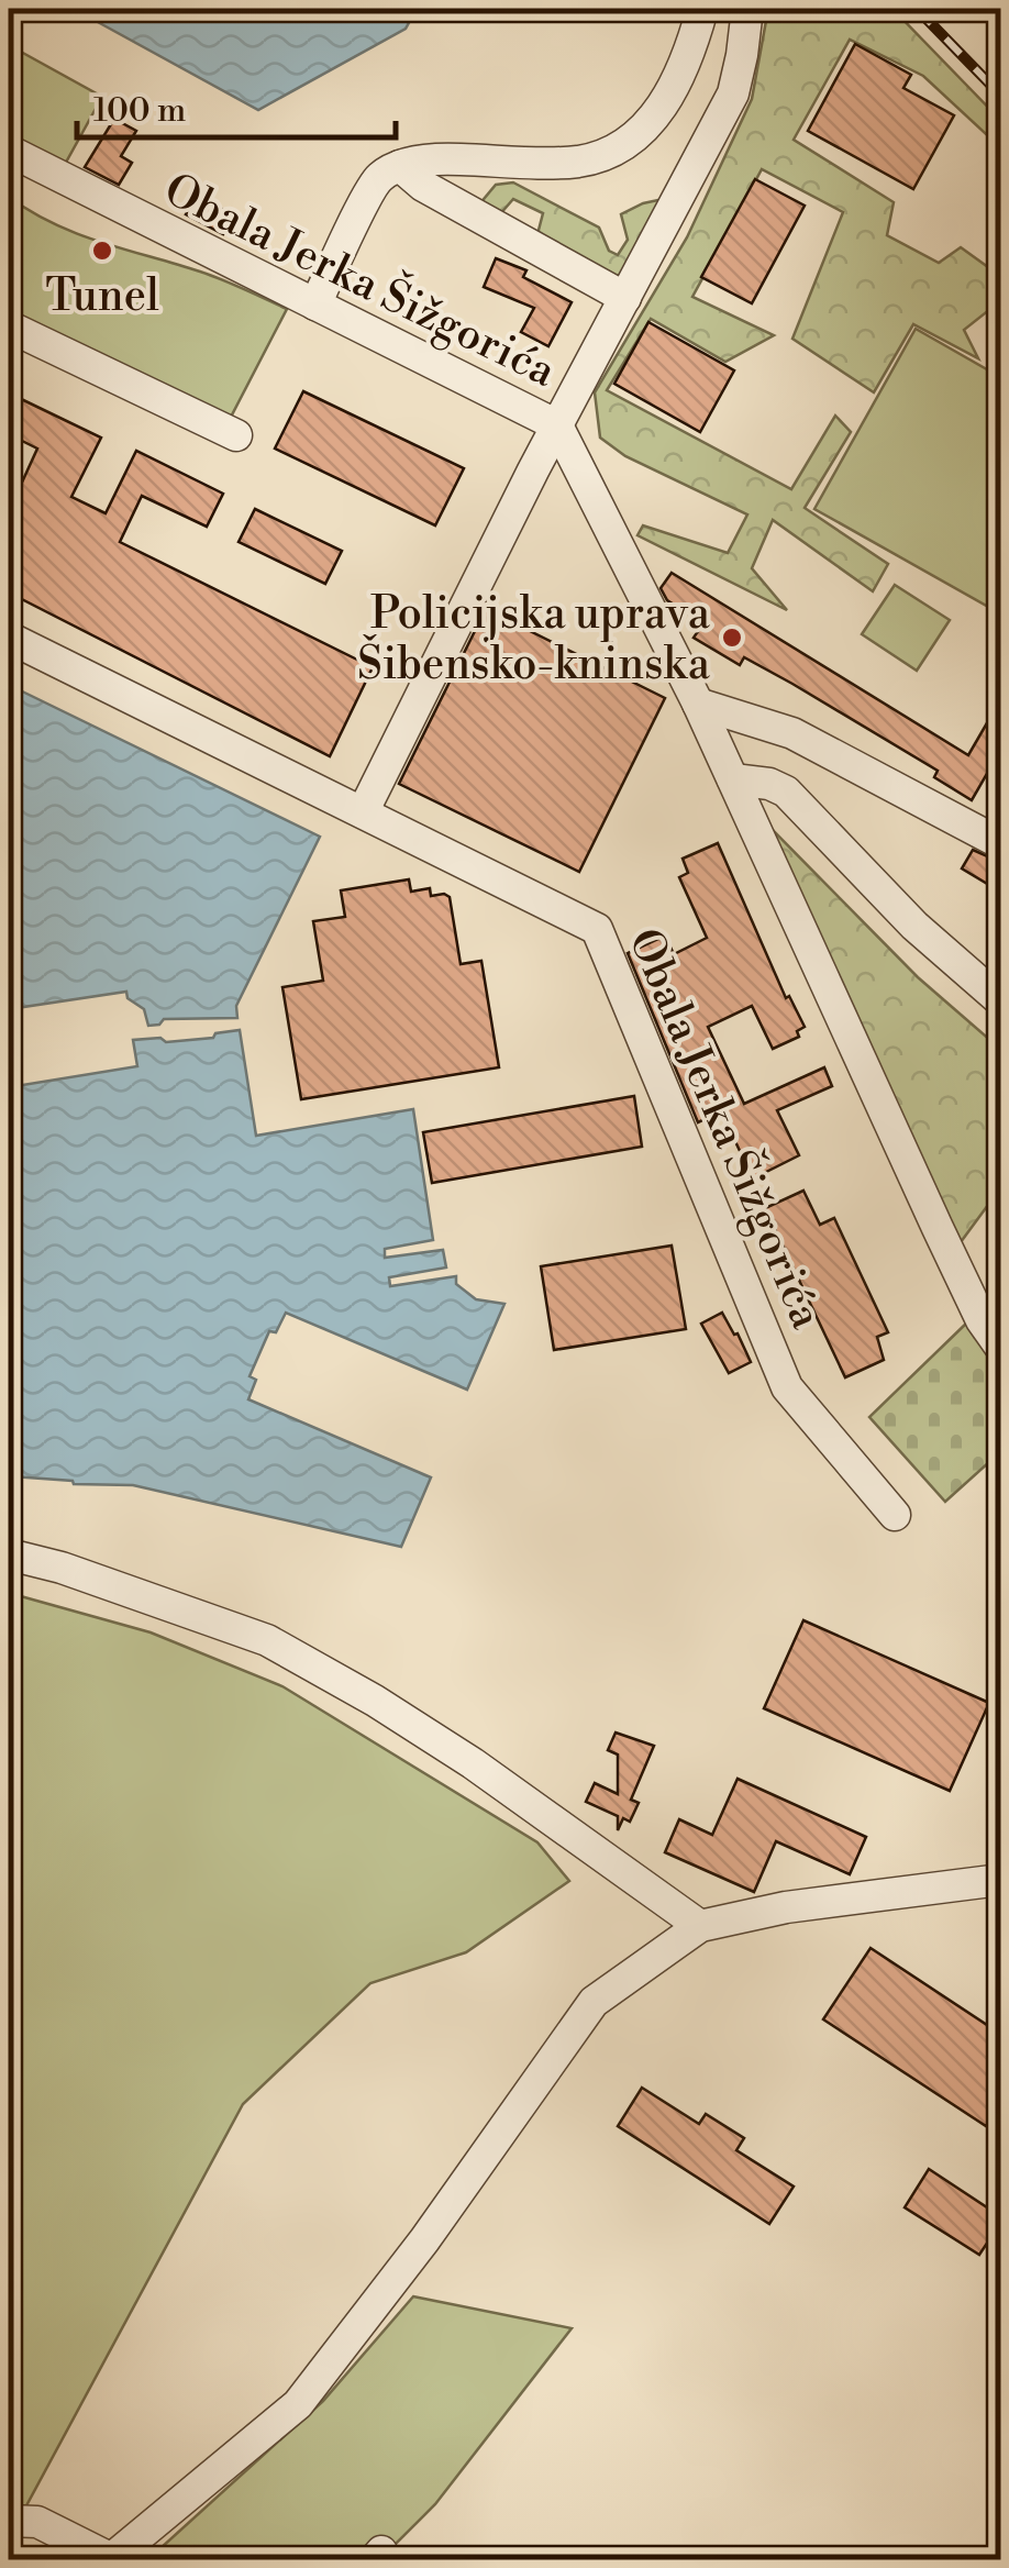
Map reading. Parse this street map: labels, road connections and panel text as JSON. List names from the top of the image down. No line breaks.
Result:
{"streets":{"street":["Obala Jerka Šižgorića"]},"places":["Tunel","Policijska uprava Šibensko-kninska"],"scale_bar":"100 m"}
